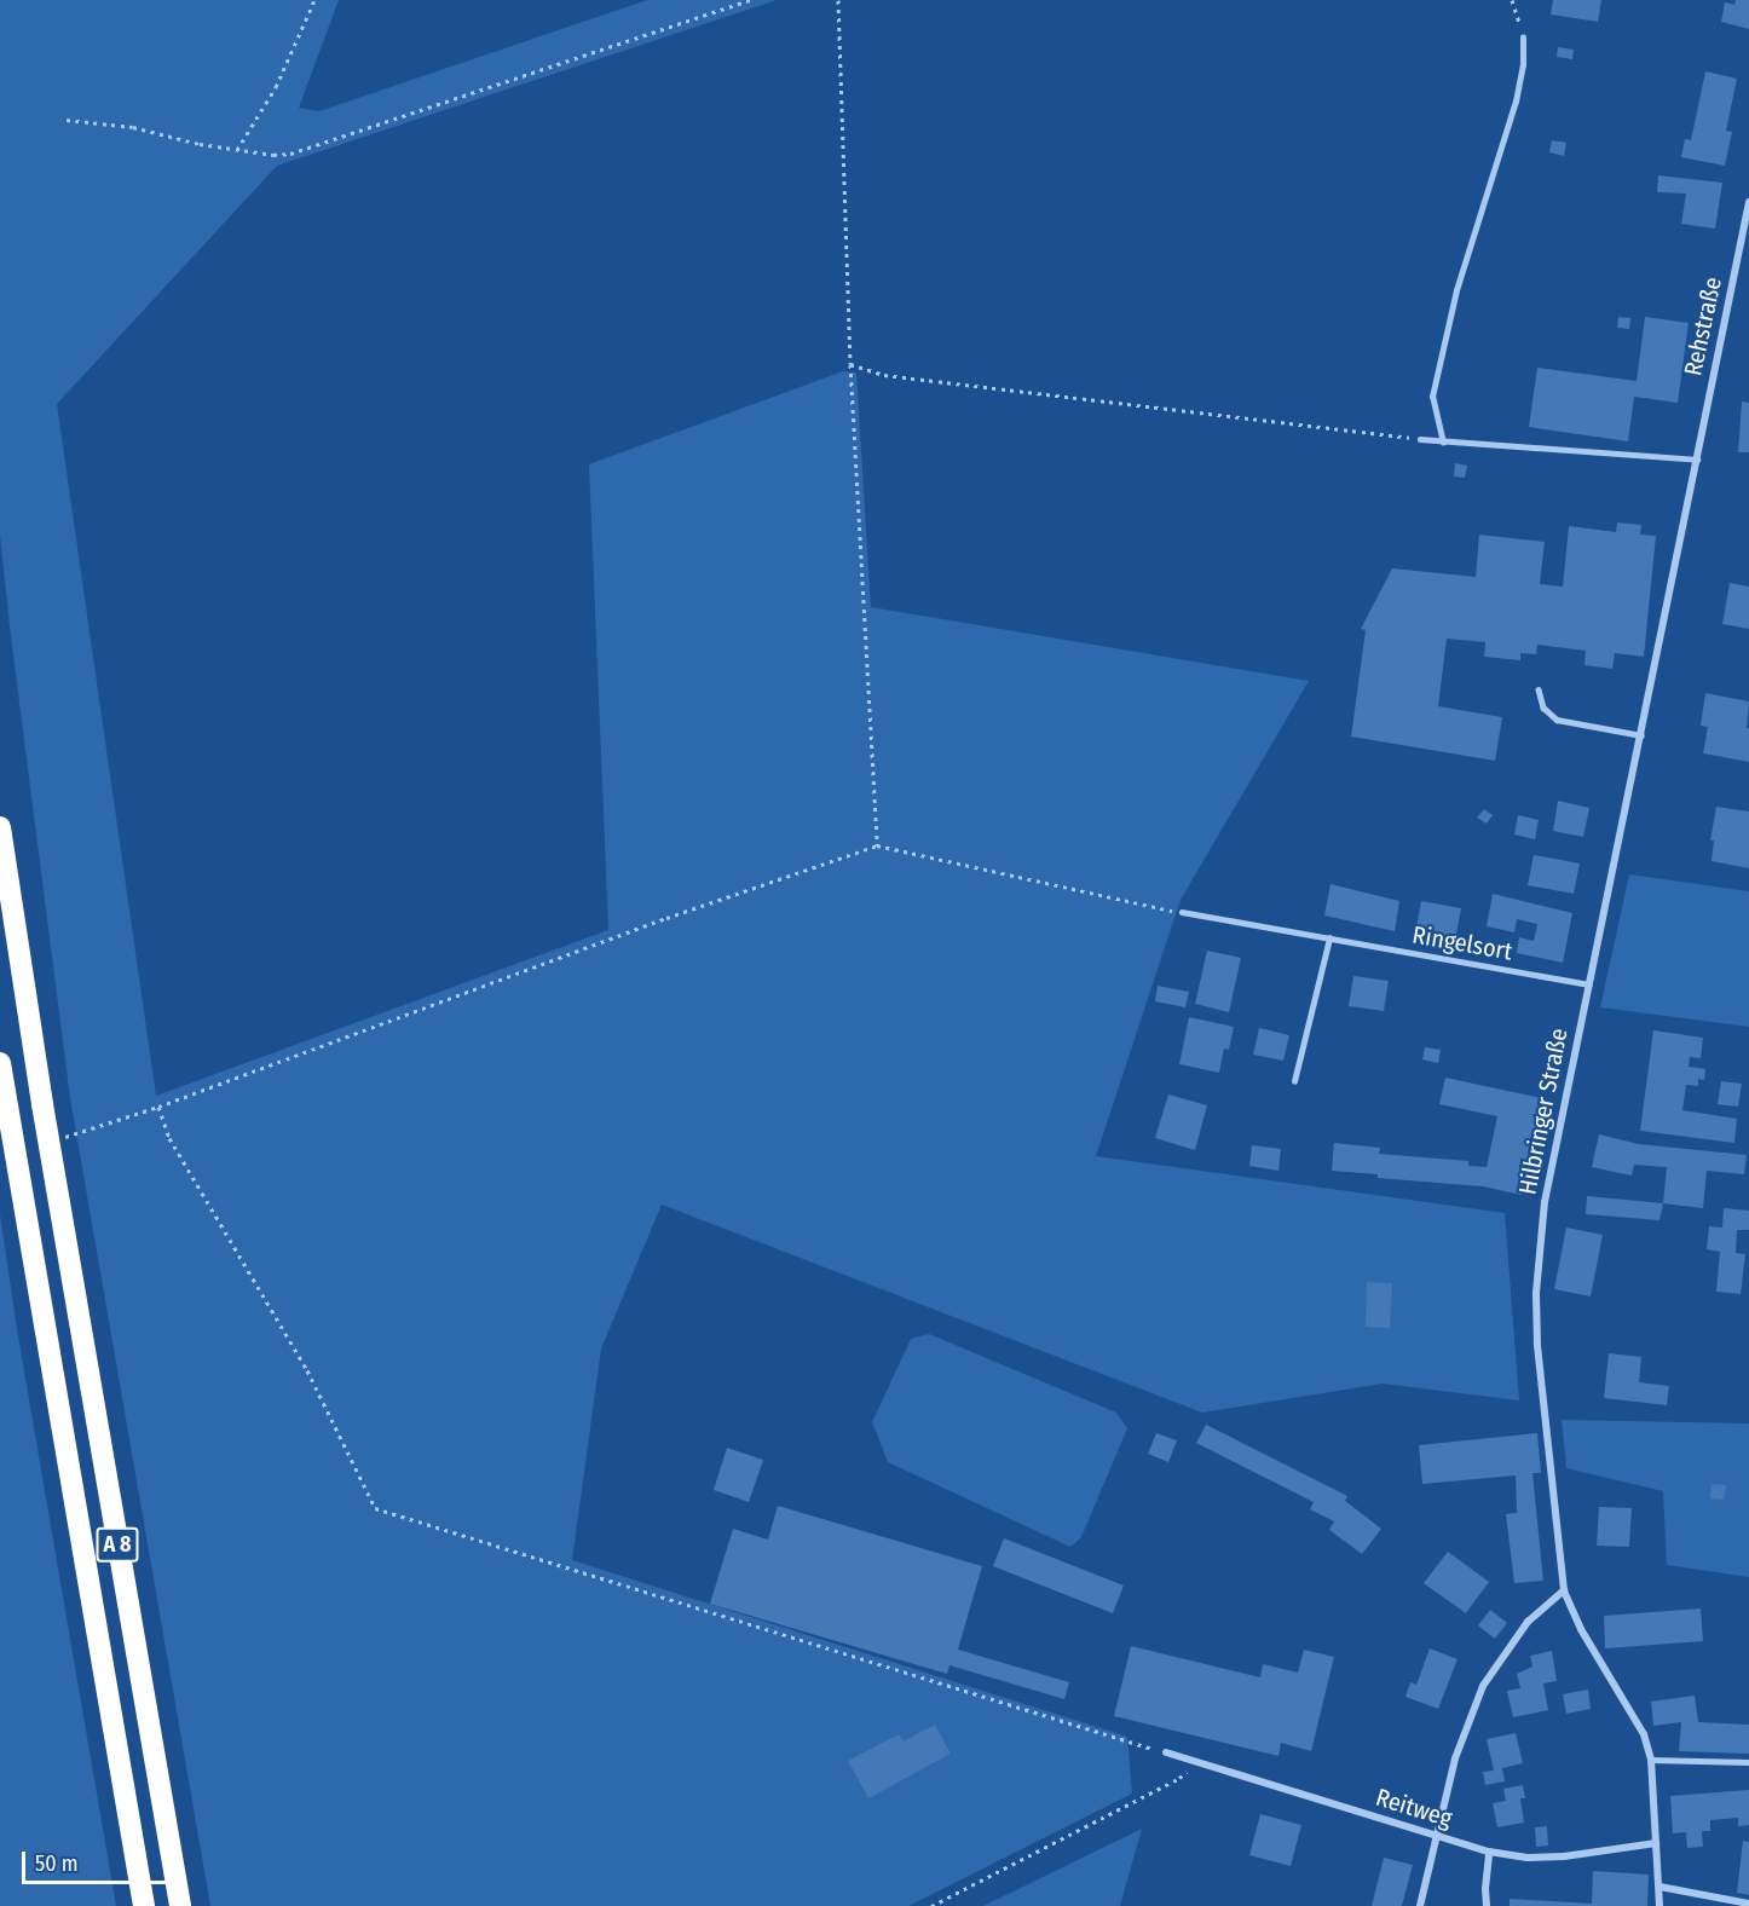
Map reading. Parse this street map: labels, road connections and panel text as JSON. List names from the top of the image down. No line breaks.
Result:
{"streets":{"highway":["A 8"],"street":["Rehstraße","Hilbringer Straße","Reitweg"],"lane":["Ringelsort"]},"crossings":[["Rehstraße","Hilbringer Straße"],["Ringelsort","Hilbringer Straße"],["Hilbringer Straße","Reitweg"]],"scale_bar":"50 m"}
